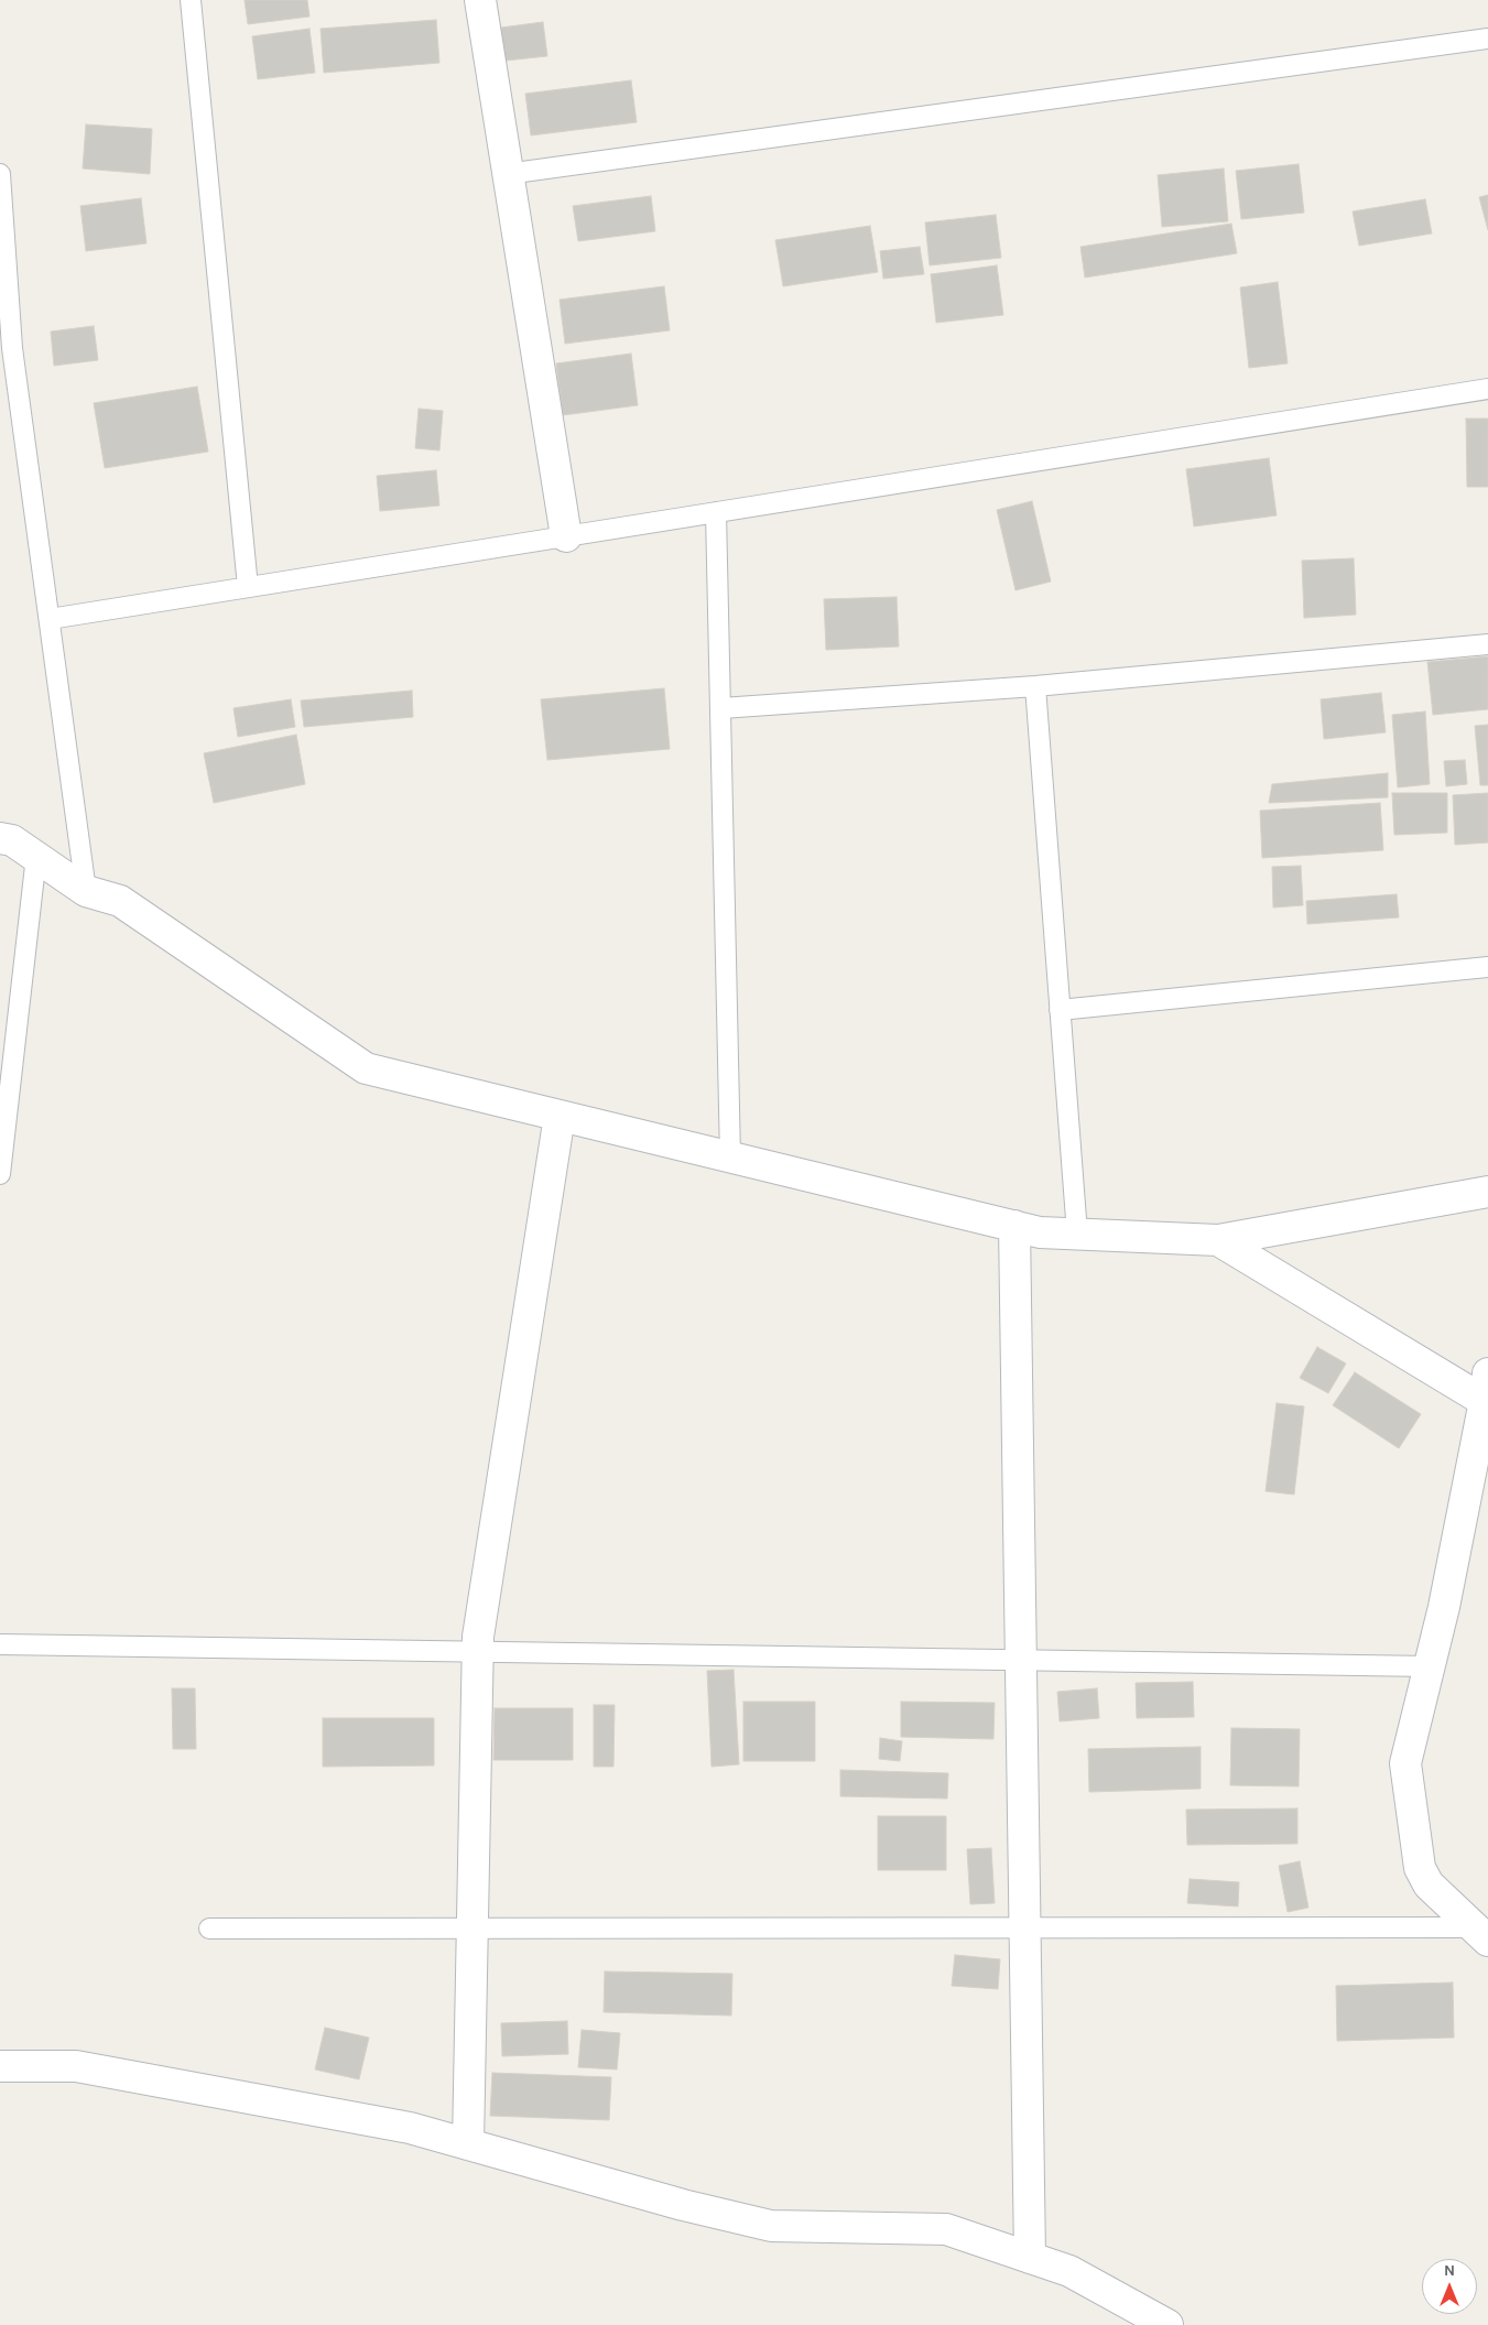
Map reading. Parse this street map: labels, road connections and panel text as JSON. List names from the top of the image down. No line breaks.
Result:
{"north":"top"}
